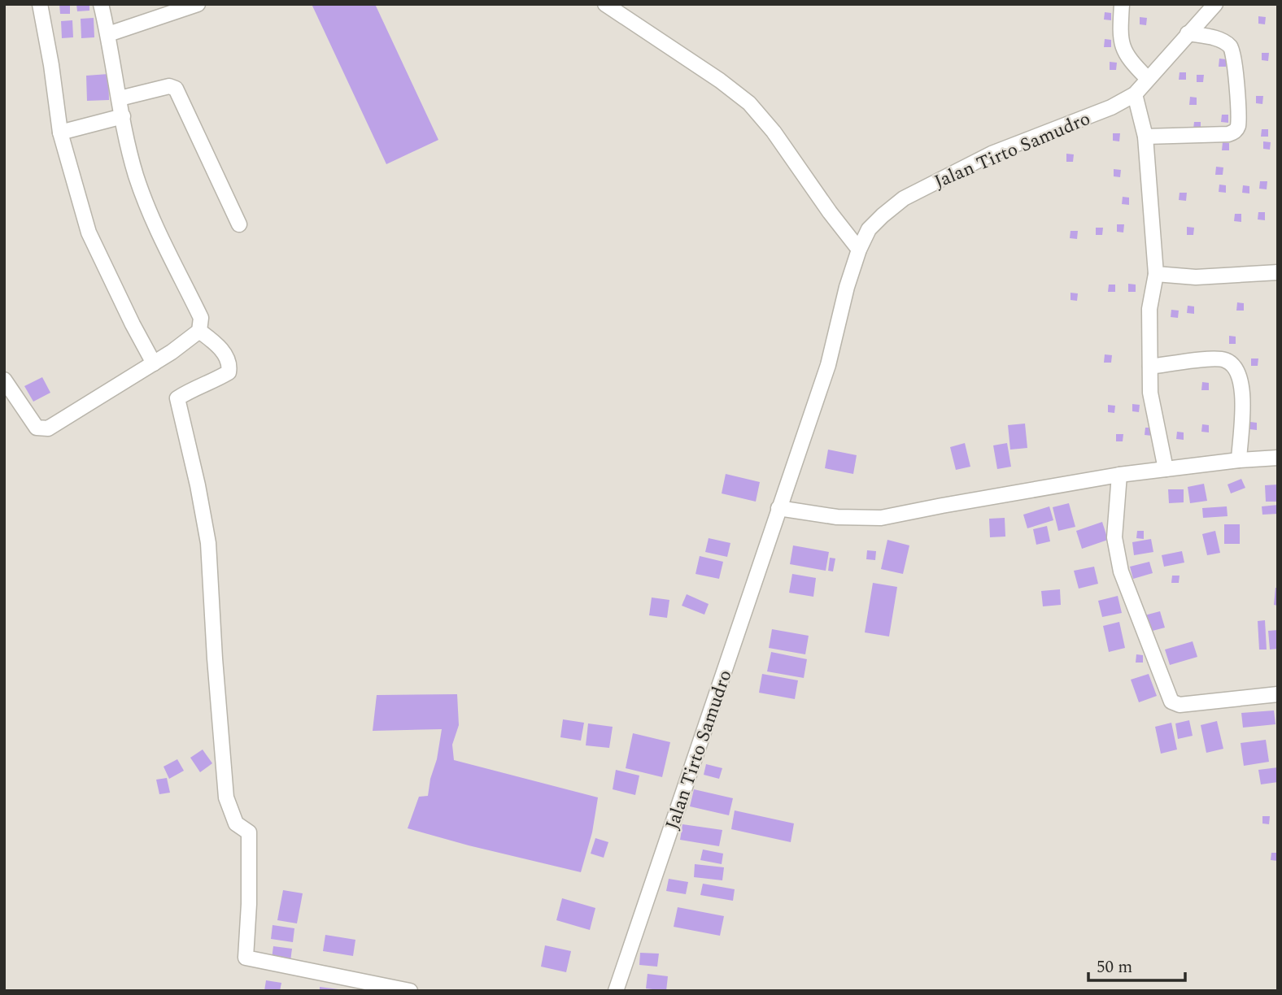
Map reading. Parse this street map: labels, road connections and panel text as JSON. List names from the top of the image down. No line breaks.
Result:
{"streets":{"street":["Jalan Tirto Samudro"]},"scale_bar":"50 m"}
